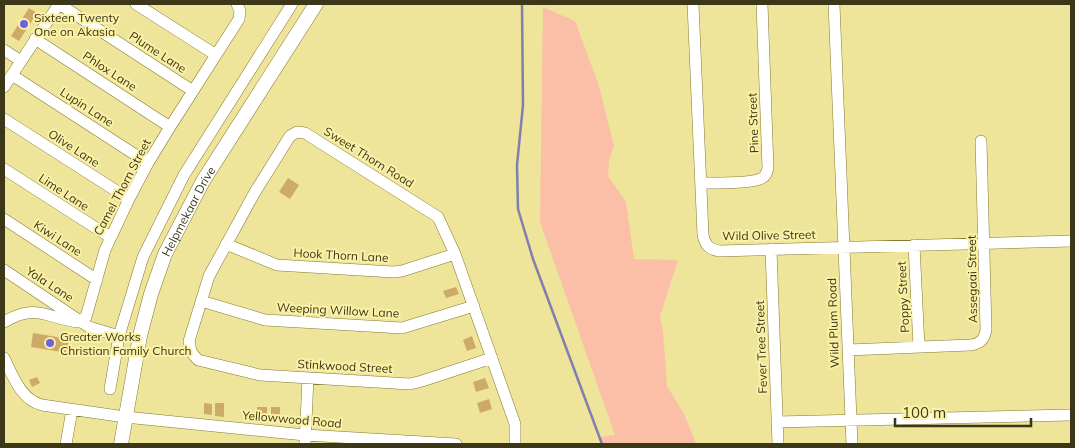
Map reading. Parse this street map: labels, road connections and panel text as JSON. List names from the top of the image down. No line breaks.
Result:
{"streets":{"street":["Plume Lane","Phlox Lane","Lupin Lane","Pine Street","Olive Lane","Sweet Thorn Road","Camel Thorn Street","Lime Lane","Helpmekaar Drive","Wild Olive Street","Kiwi Lane","Hook Thorn Lane","Assegaai Street","Yola Lane","Poppy Street","Weeping Willow Lane","Wild Plum Road","Fever Tree Street","Stinkwood Street","Yellowwood Road"]},"crossings":[["Plume Lane","Camel Thorn Street"],["Phlox Lane","Camel Thorn Street"],["Lupin Lane","Camel Thorn Street"],["Pine Street","Wild Olive Street"],["Olive Lane","Camel Thorn Street"],["Sweet Thorn Road","Hook Thorn Lane"],["Sweet Thorn Road","Weeping Willow Lane"],["Sweet Thorn Road","Stinkwood Street"],["Camel Thorn Street","Lime Lane"],["Camel Thorn Street","Kiwi Lane"],["Camel Thorn Street","Yola Lane"],["Helpmekaar Drive","Yellowwood Road"],["Wild Olive Street","Assegaai Street"],["Wild Olive Street","Poppy Street"],["Wild Olive Street","Wild Plum Road"],["Wild Olive Street","Fever Tree Street"],["Assegaai Street","Poppy Street"],["Assegaai Street","Wild Plum Road"]],"places":["Sixteen Twenty One on Akasia","Greater Works Christian Family Church"],"scale_bar":"100 m"}
